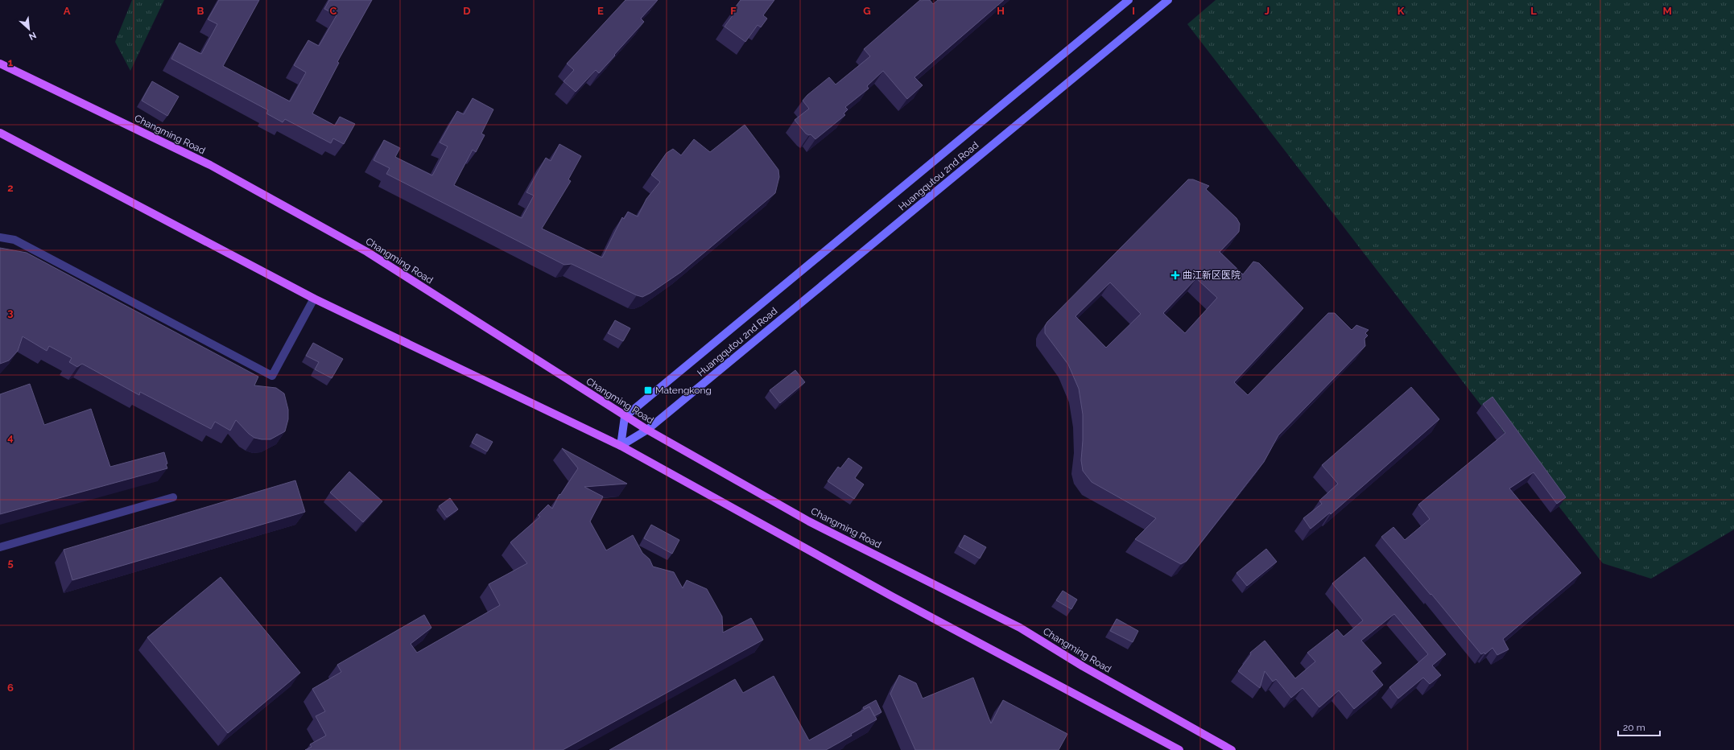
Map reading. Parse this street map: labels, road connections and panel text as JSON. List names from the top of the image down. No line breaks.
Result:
{"streets":{"main road":["Changming Road","Huangqutou 2nd Road"]},"crossings":[["Changming Road","Huangqutou 2nd Road"]],"places":{"health":["曲江新区医院"],"transit":["Matengkong"]},"scale_bar":"20 m","north":"bottom right","grid":{"columns":["A","B","C","D","E","F","G","H","I","J","K","L","M"],"rows":["1","2","3","4","5","6"]}}
